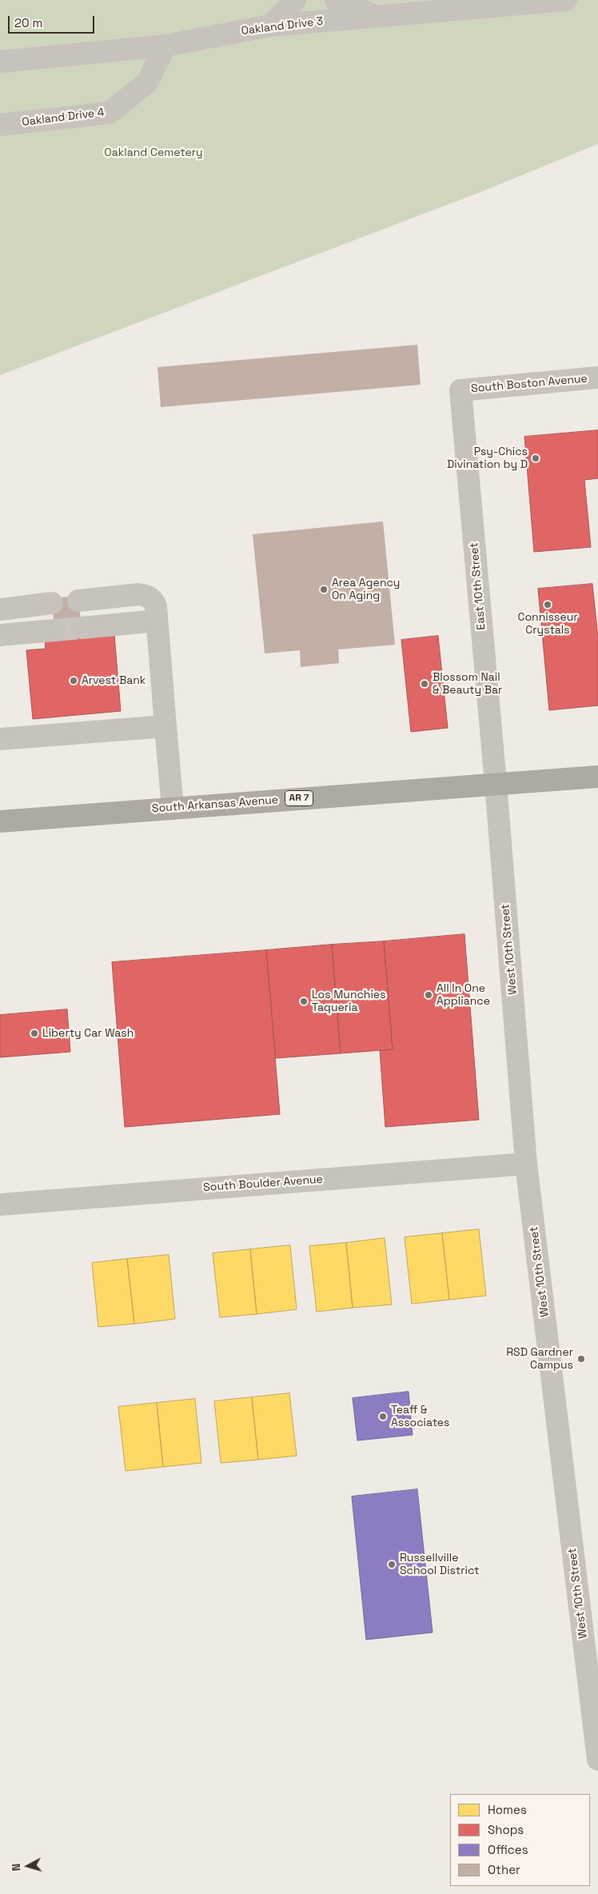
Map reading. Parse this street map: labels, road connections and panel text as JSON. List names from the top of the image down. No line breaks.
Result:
{"streets":{"highway":["AR 7","South Arkansas Avenue"],"street":["Oakland Drive 3","Oakland Drive 4","South Boston Avenue","East 10th Street","West 10th Street","South Boulder Avenue"]},"crossings":[["Oakland Drive 3","Oakland Drive 4"],["South Boston Avenue","East 10th Street"],["East 10th Street","South Arkansas Avenue"],["East 10th Street","West 10th Street"],["South Arkansas Avenue","West 10th Street"],["West 10th Street","South Boulder Avenue"]],"parks":["Oakland Cemetery"],"places":["Psy-Chics Divination by D","Area Agency On Aging","Connisseur Crystals","Arvest Bank","Blossom Nail & Beauty Bar","All In One Appliance","Los Munchies Taqueria","Liberty Car Wash","RSD Gardner Campus","Teaff & Associates","Russellville School District"],"legend":["Homes","Shops","Offices","Other"],"scale_bar":"20 m","north":"left"}
